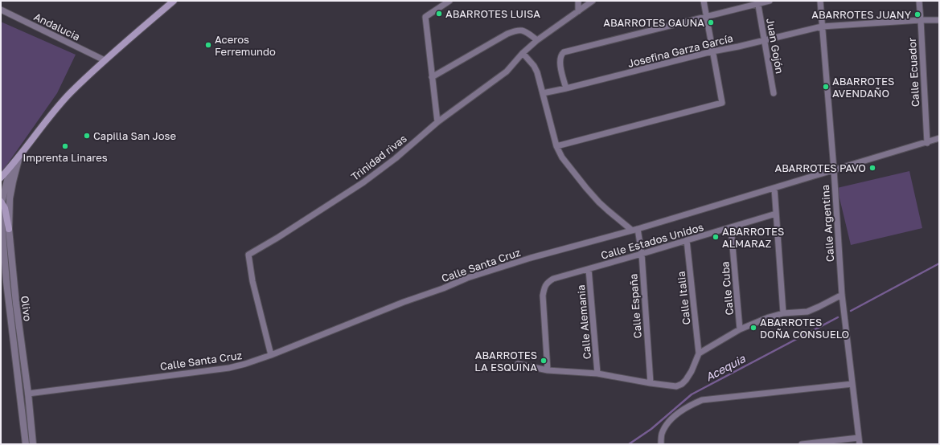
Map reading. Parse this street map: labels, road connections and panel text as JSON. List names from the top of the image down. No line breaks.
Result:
{"streets":{"street":["Andalucia","Juan Gojón","Josefina Garza García","Calle Ecuador","Trinidad rivas","Calle Argentina","Calle Estados Unidos","Calle Santa Cruz","Calle Cuba","Calle Italia","Calle España","Olivo","Calle Alemania"]},"crossings":[["Juan Gojón","Josefina Garza García"],["Josefina Garza García","Calle Ecuador"],["Josefina Garza García","Calle Argentina"],["Calle Ecuador","Calle Santa Cruz"],["Trinidad rivas","Calle Santa Cruz"],["Calle Argentina","Calle Santa Cruz"],["Calle Estados Unidos","Calle Cuba"],["Calle Estados Unidos","Calle Italia"],["Calle Estados Unidos","Calle España"],["Calle Estados Unidos","Calle Alemania"],["Calle Santa Cruz","Calle España"],["Calle Santa Cruz","Olivo"],["Calle Italia","Calle España"]],"water":["Acequia"],"places":["ABARROTES LUISA","ABARROTES JUANY","ABARROTES GAUNA","Aceros Ferremundo","ABARROTES AVENDAÑO","Capilla San Jose","Imprenta Linares","ABARROTES PAVO","ABARROTES ALMARAZ","ABARROTES DOÑA CONSUELO","ABARROTES LA ESQUINA"]}
